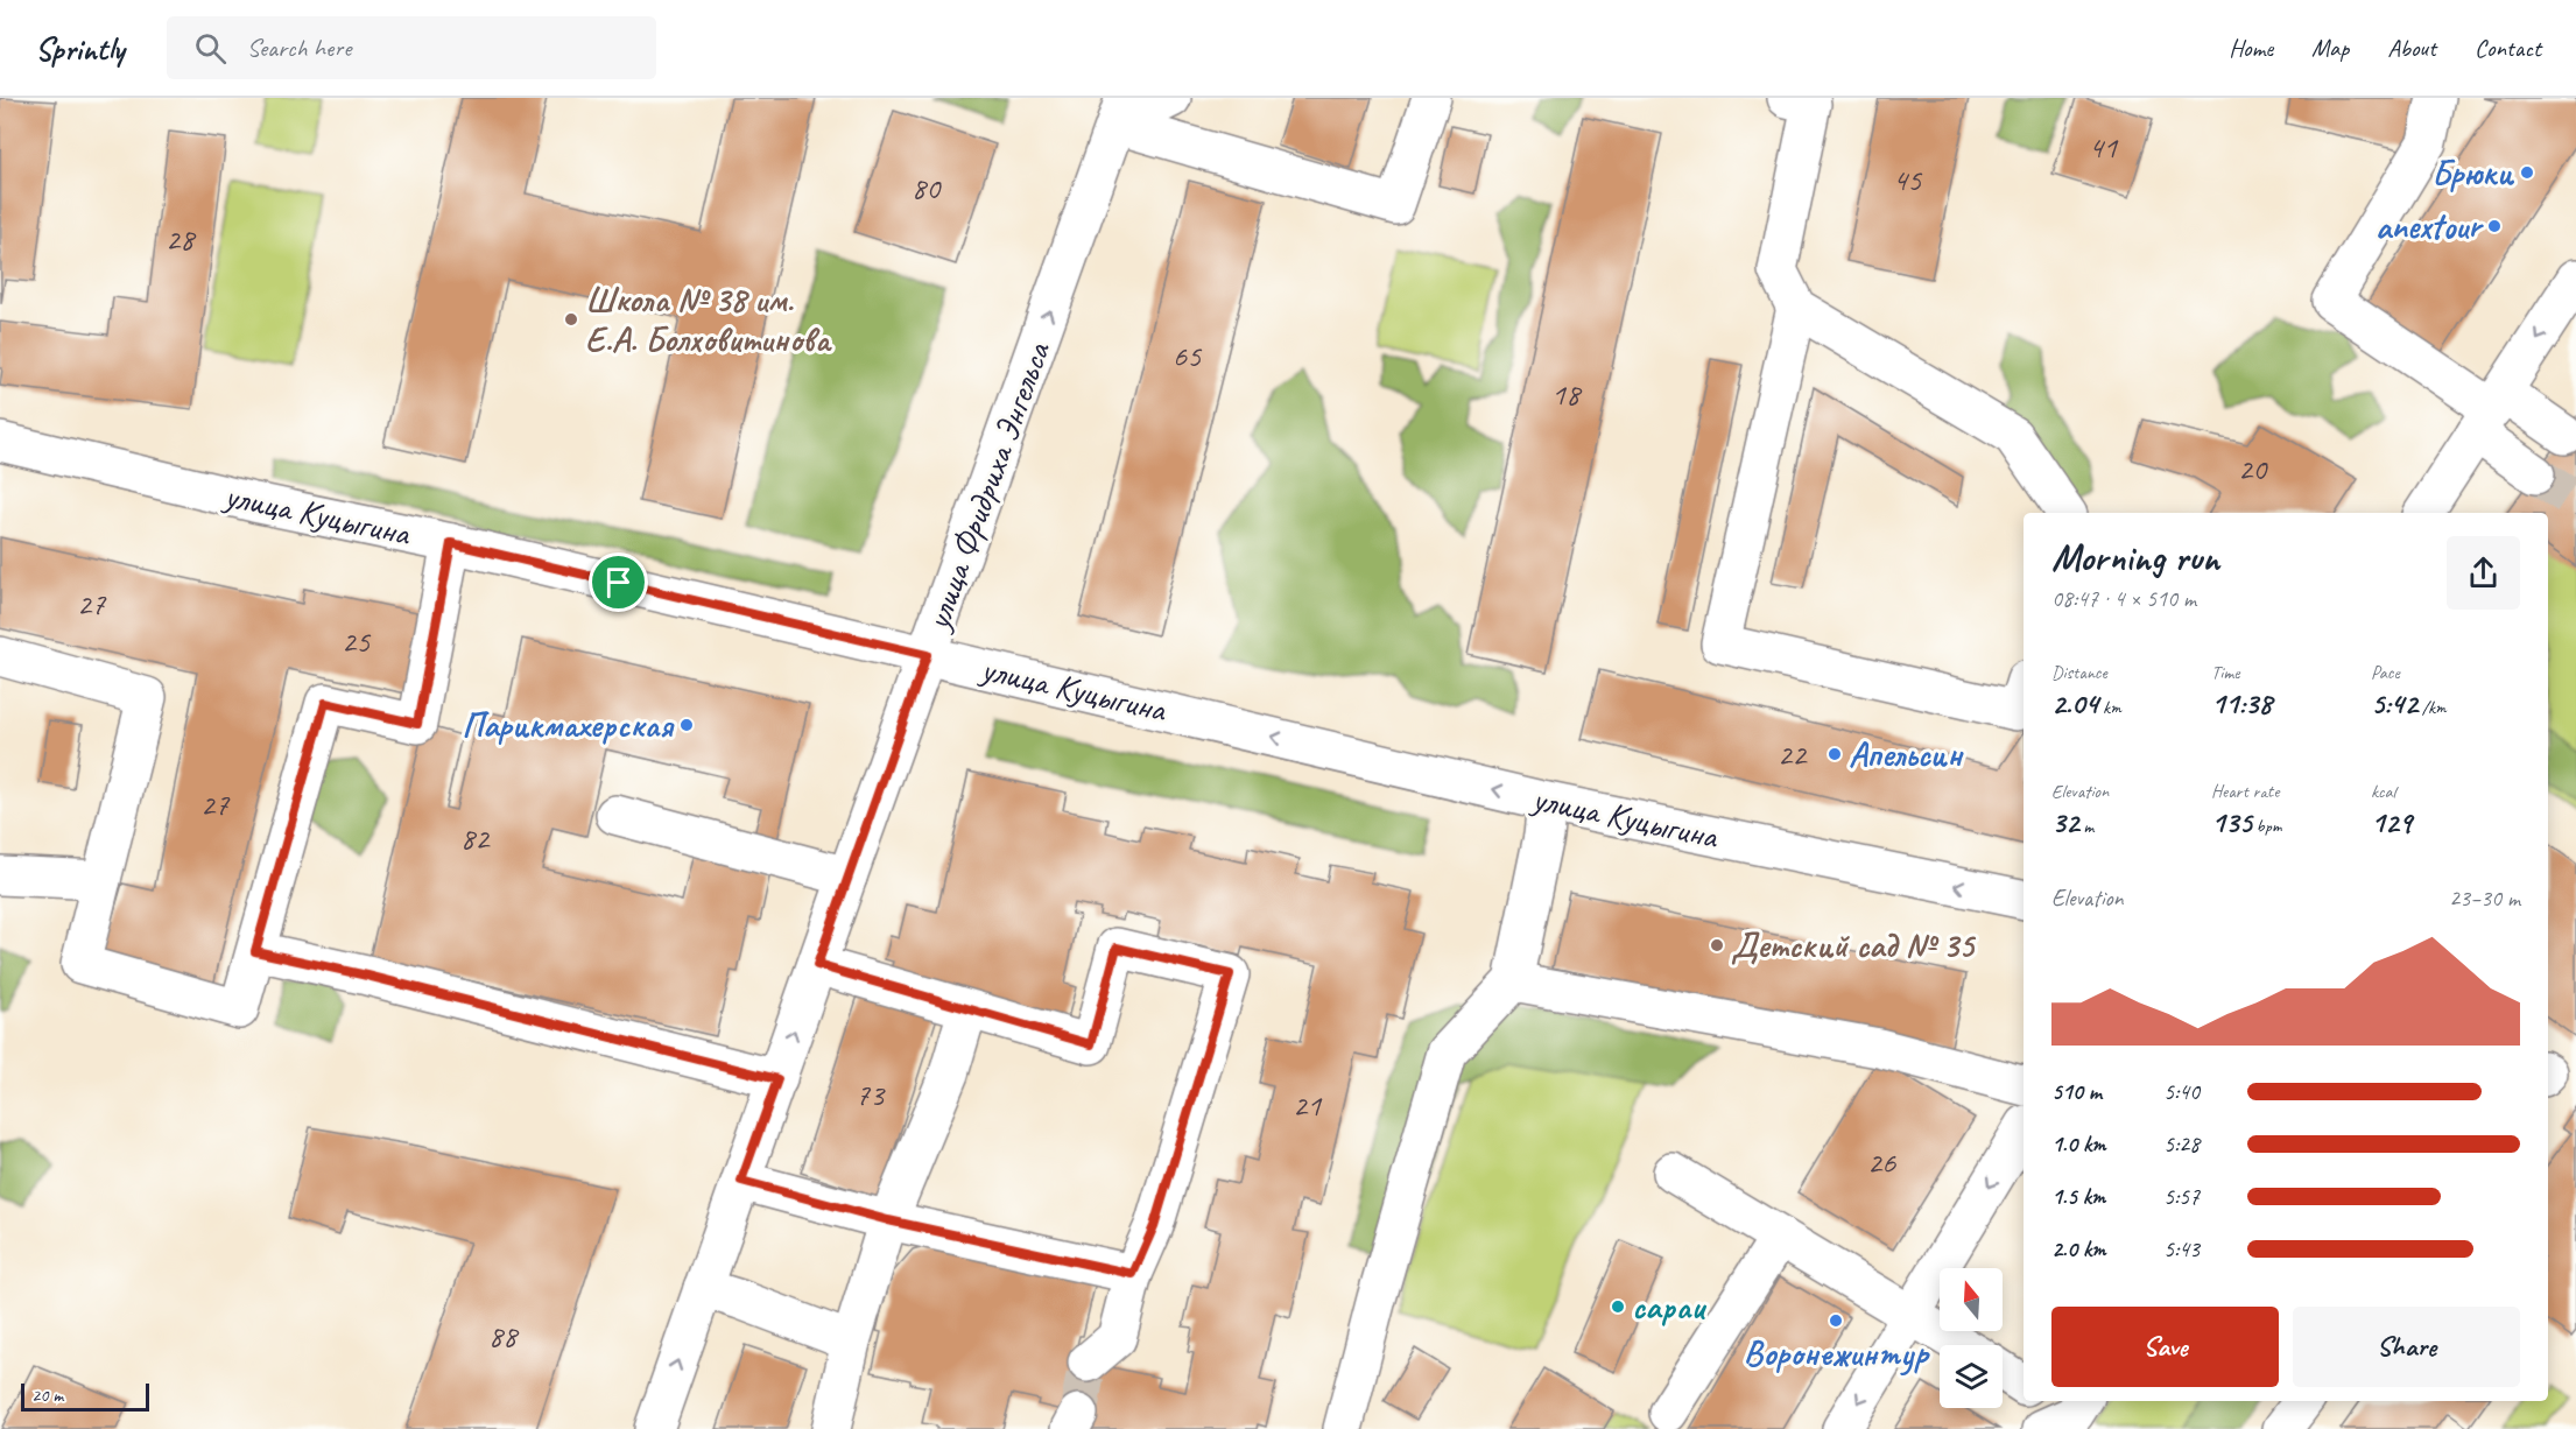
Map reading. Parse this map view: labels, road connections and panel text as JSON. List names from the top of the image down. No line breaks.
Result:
{"streets":{"street":["улица Фридриха Энгельса","улица Куцыгина"]},"crossings":[["улица Фридриха Энгельса","улица Куцыгина"]],"one_way":["улица Фридриха Энгельса"],"places":["Брюки","anextour","Школа № 38 им. Е.А. Болховитинова","Парикмахерская","Апельсин","Детский сад № 35","сараи","Воронежинтур"],"house_numbers":["41","45","80","28","65","18","20","27","25","22","27","82","73","21","26","88"],"scale_bar":"20 m","north":"top","page":{"header":"Sprintly","search":"Search here","nav":["Home","Map","About","Contact"],"heading":["Morning run","08:47 · 4 × 510 m"],"stats":[["Distance","2.04 km"],["Time","11:38"],["Pace","5:42 /km"],["Elevation","32 m"],["Heart rate","135 bpm"],["kcal","129"]],"chart":["Elevation","23–30 m"],"list":[{"name":"510 m","note":"5:40"},{"name":"1.0 km","note":"5:28"},{"name":"1.5 km","note":"5:57"},{"name":"2.0 km","note":"5:43"}],"buttons":["Save","Share"],"scale":"20 m"}}
